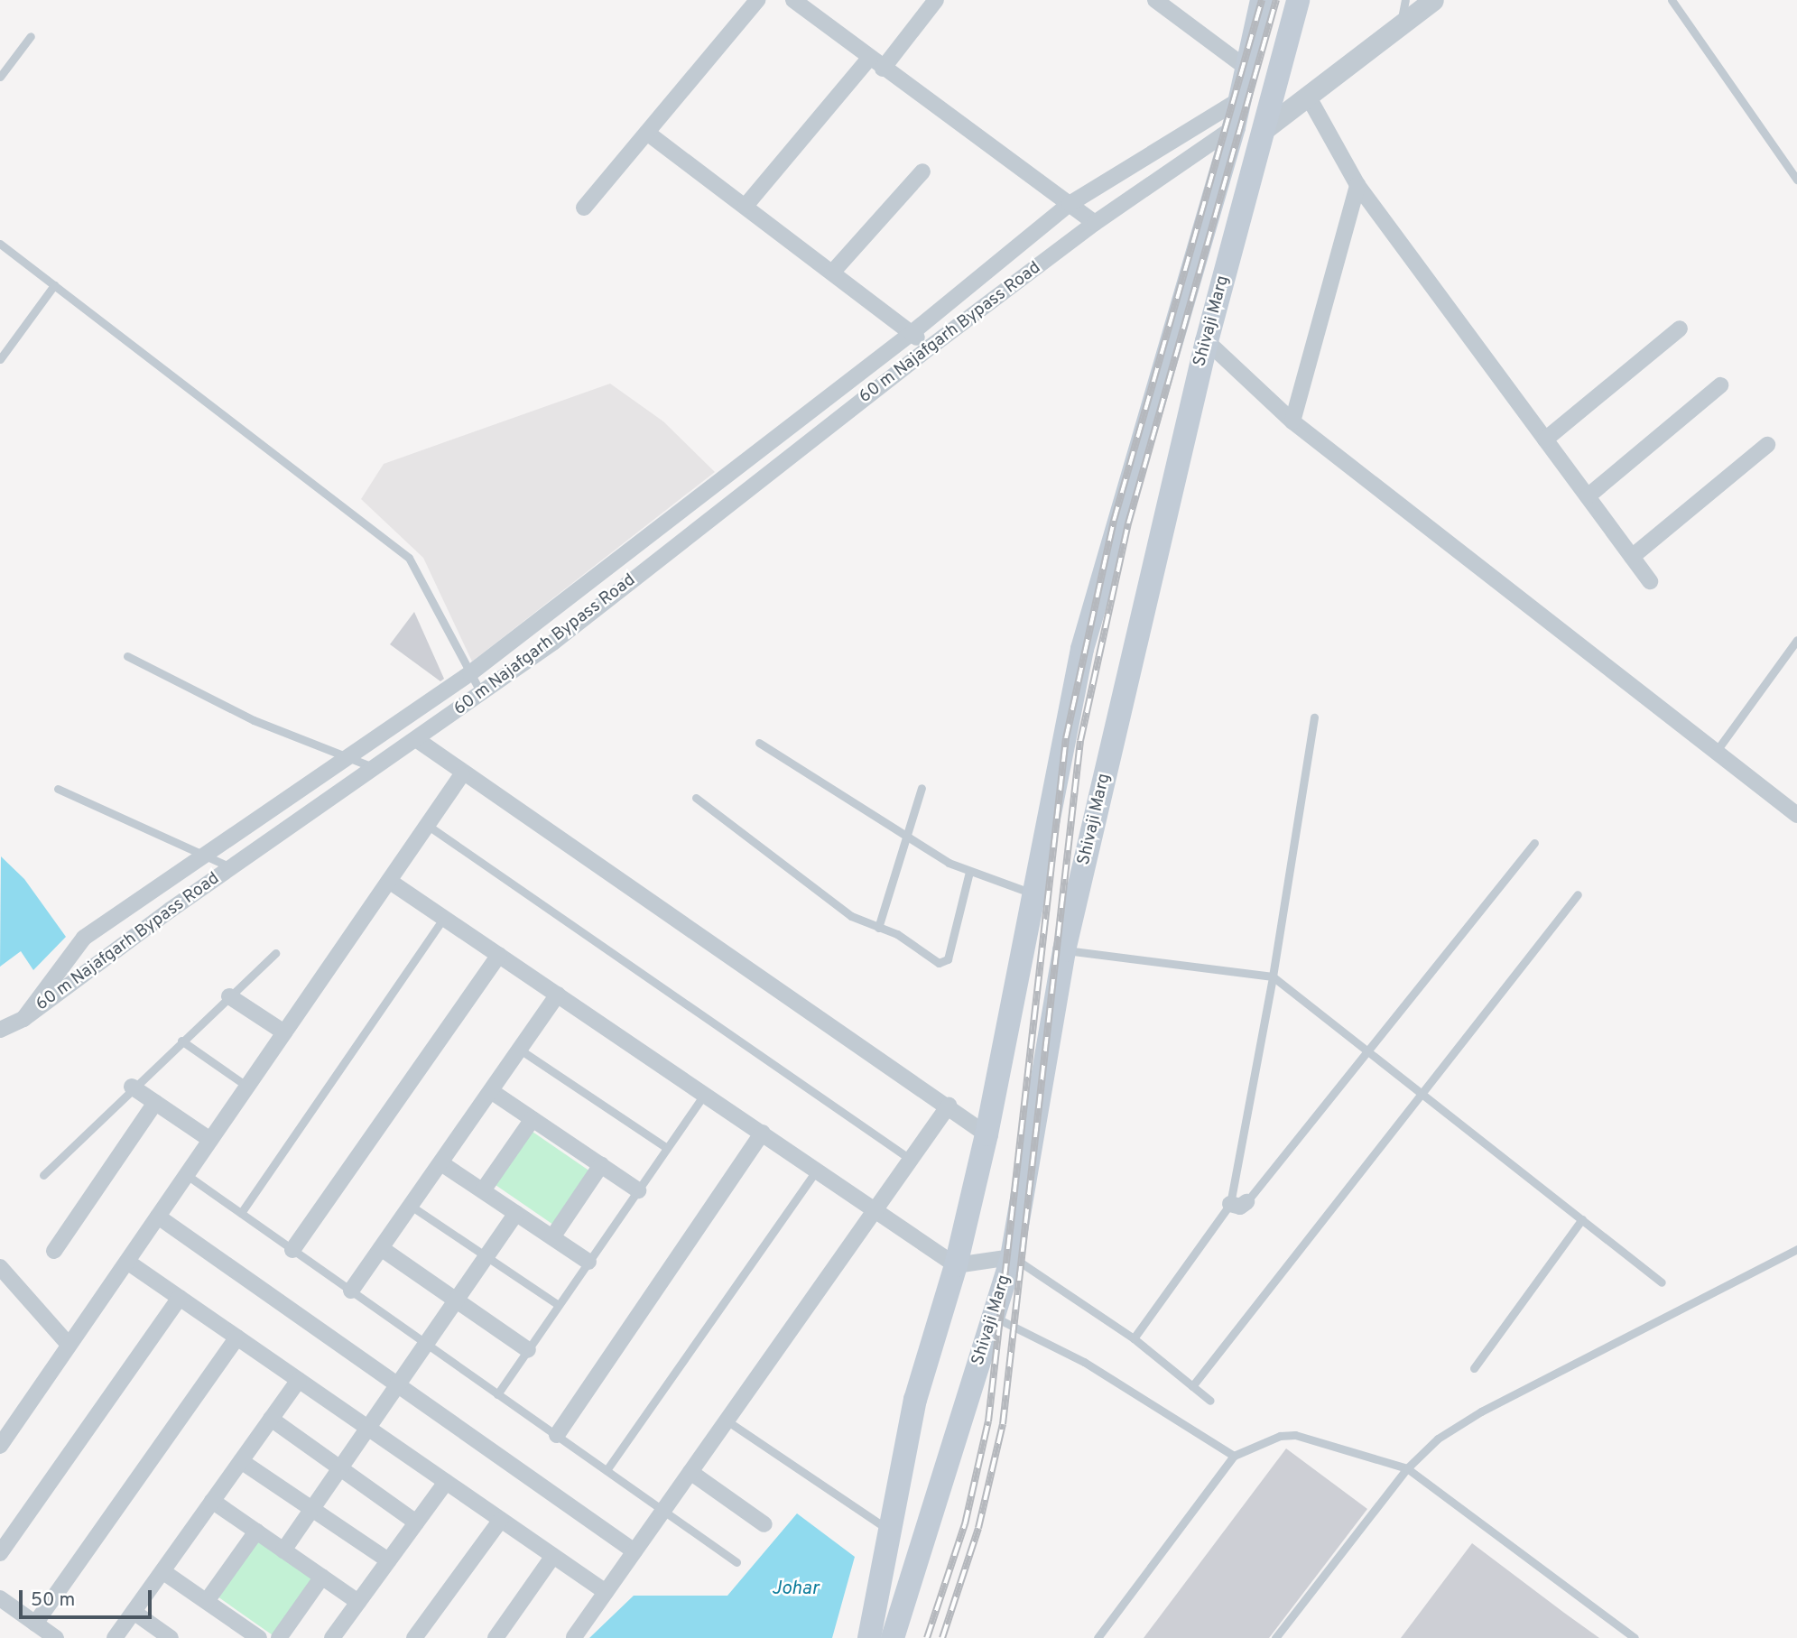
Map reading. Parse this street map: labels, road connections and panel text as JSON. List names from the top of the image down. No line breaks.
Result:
{"streets":{"main road":["Shivaji Marg","60 m Najafgarh Bypass Road"]},"crossings":[["Shivaji Marg","60 m Najafgarh Bypass Road"]],"water":["Johar"],"scale_bar":"50 m"}
